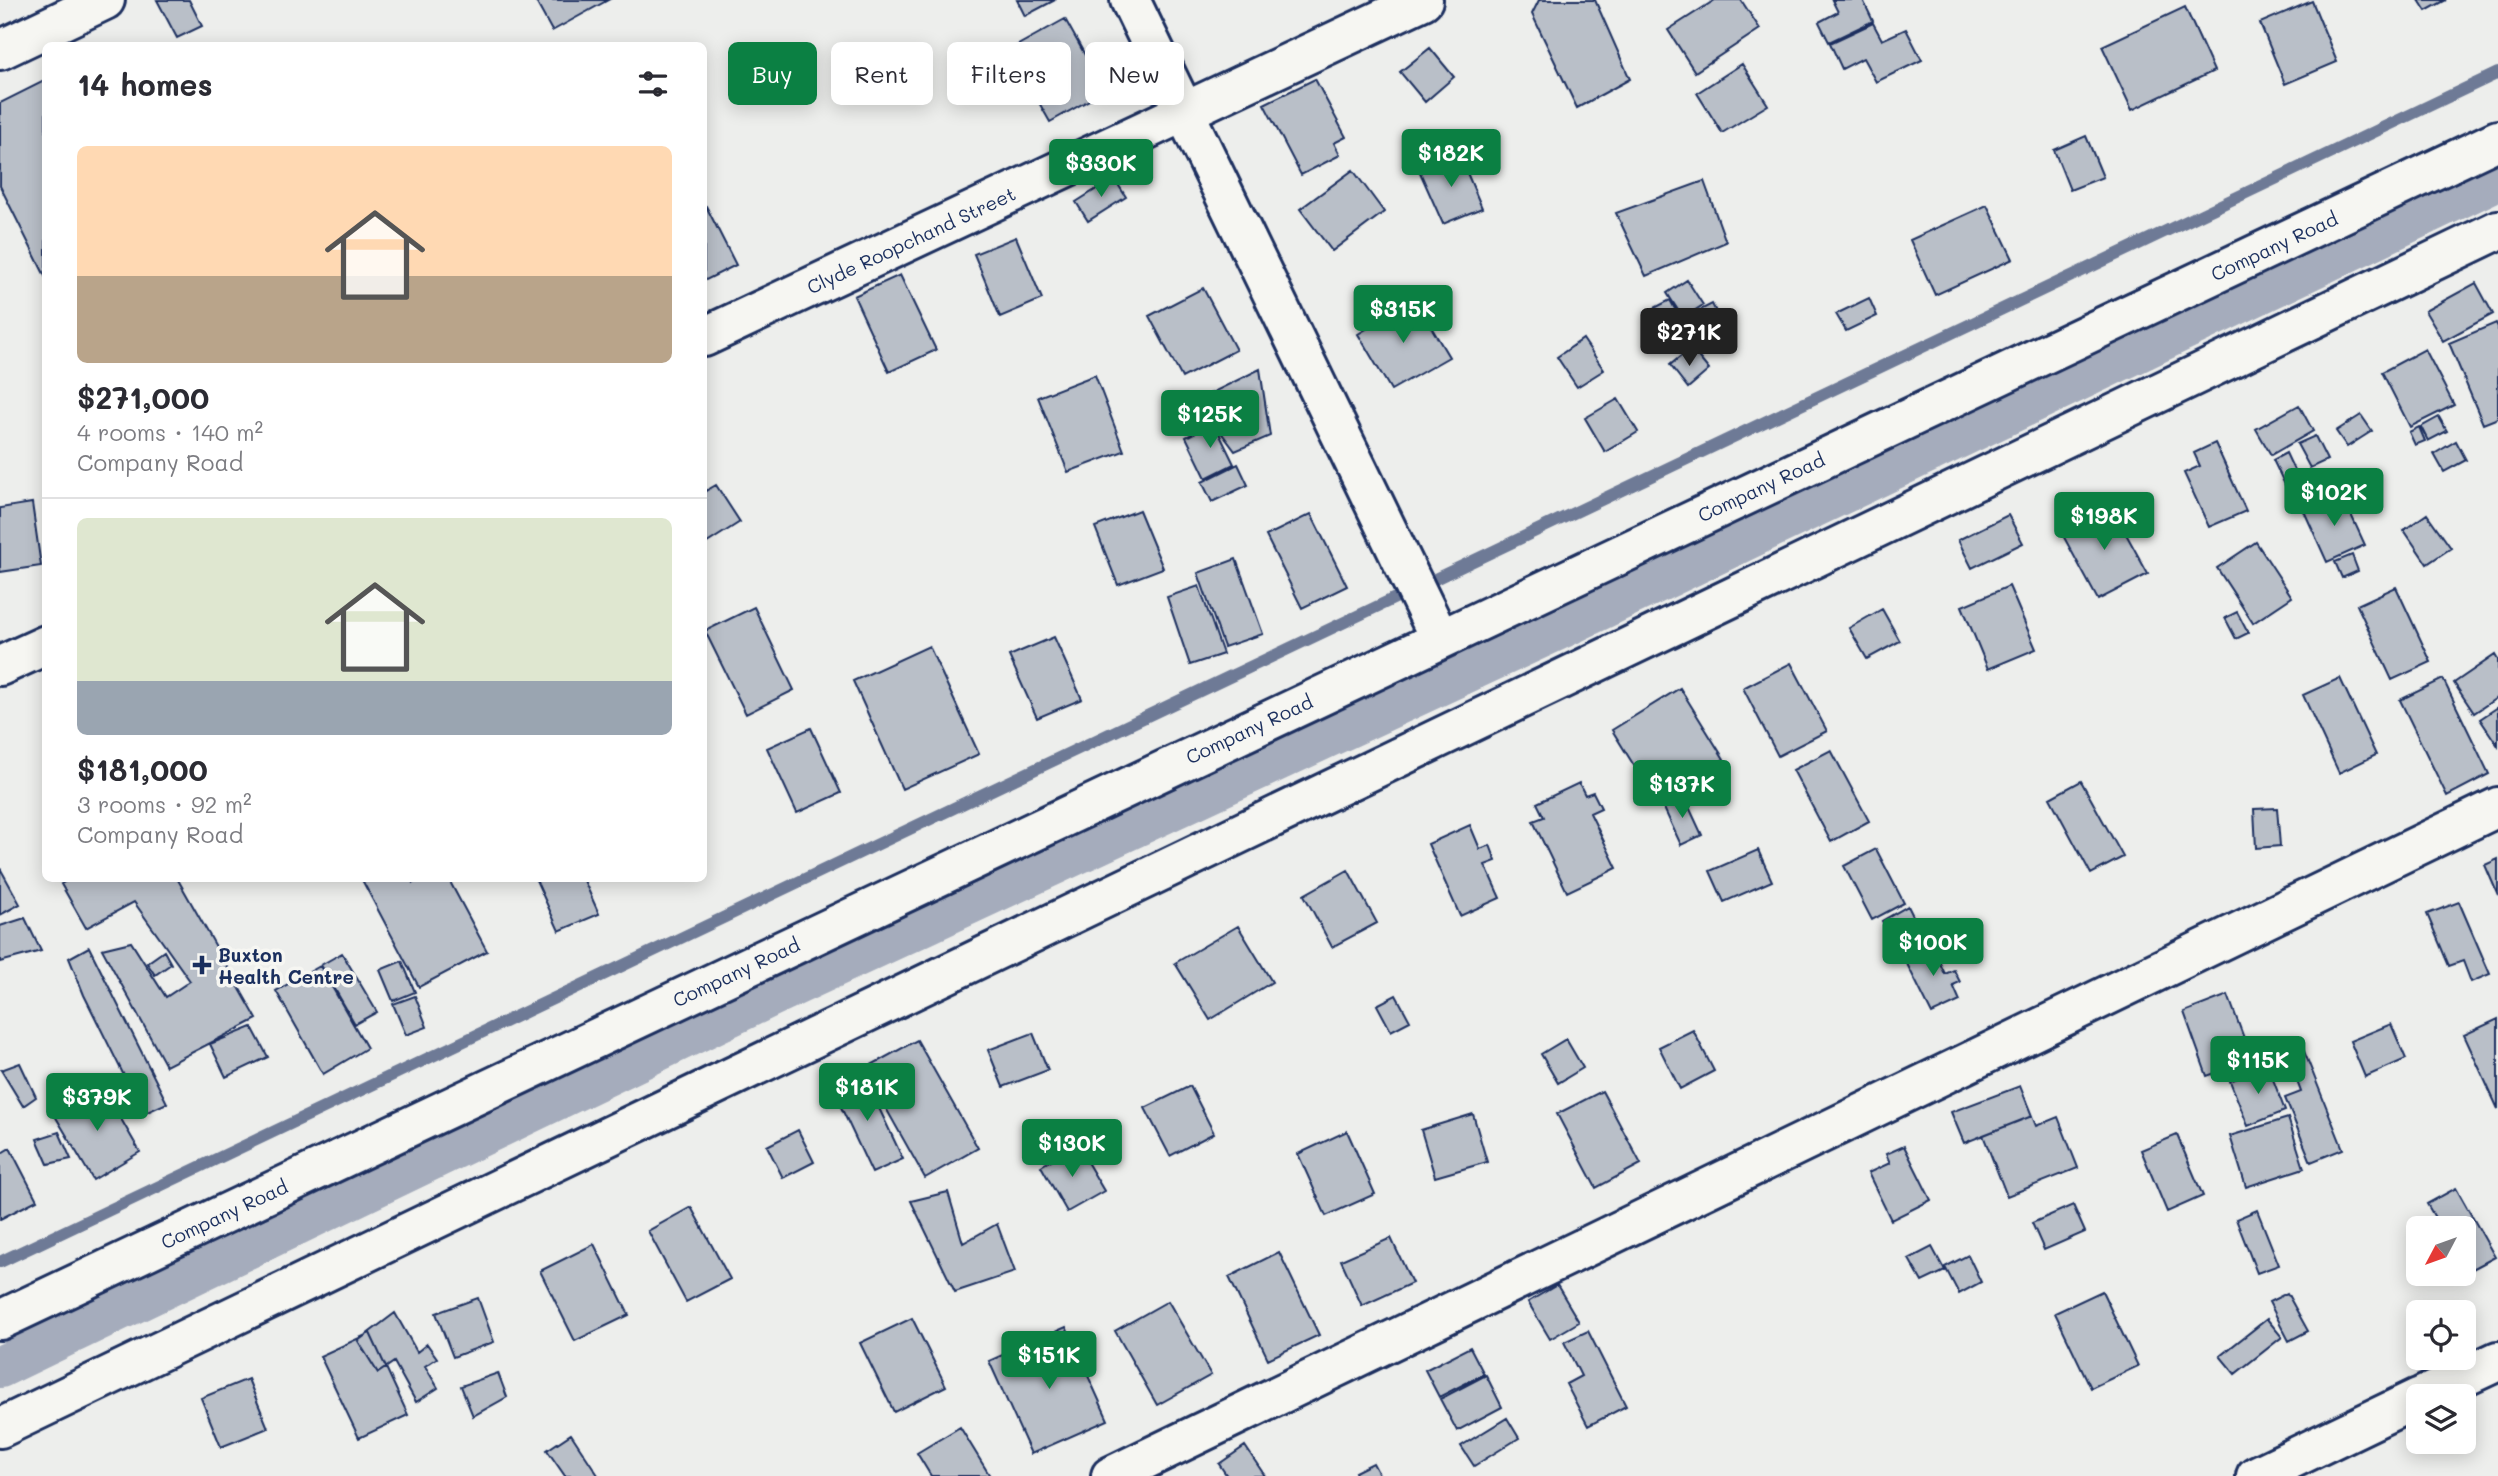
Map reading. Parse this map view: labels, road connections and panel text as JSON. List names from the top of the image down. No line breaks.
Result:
{"streets":{"street":["Clyde Roopchand Street","Company Road"]},"places":{"health":["Buxton Health Centre"]},"north":"bottom left","page":{"chip":["Buy","Rent","Filters","New"],"heading":"14 homes","list":[{"name":"$271,000","note":"4 rooms · 140 m² · Company Road"},{"name":"$181,000","note":"3 rooms · 92 m² · Company Road"}],"price":["$182K","$330K","$315K","$271K","$125K","$102K","$198K","$137K","$100K","$115K","$181K","$379K","$130K","$151K"]}}
